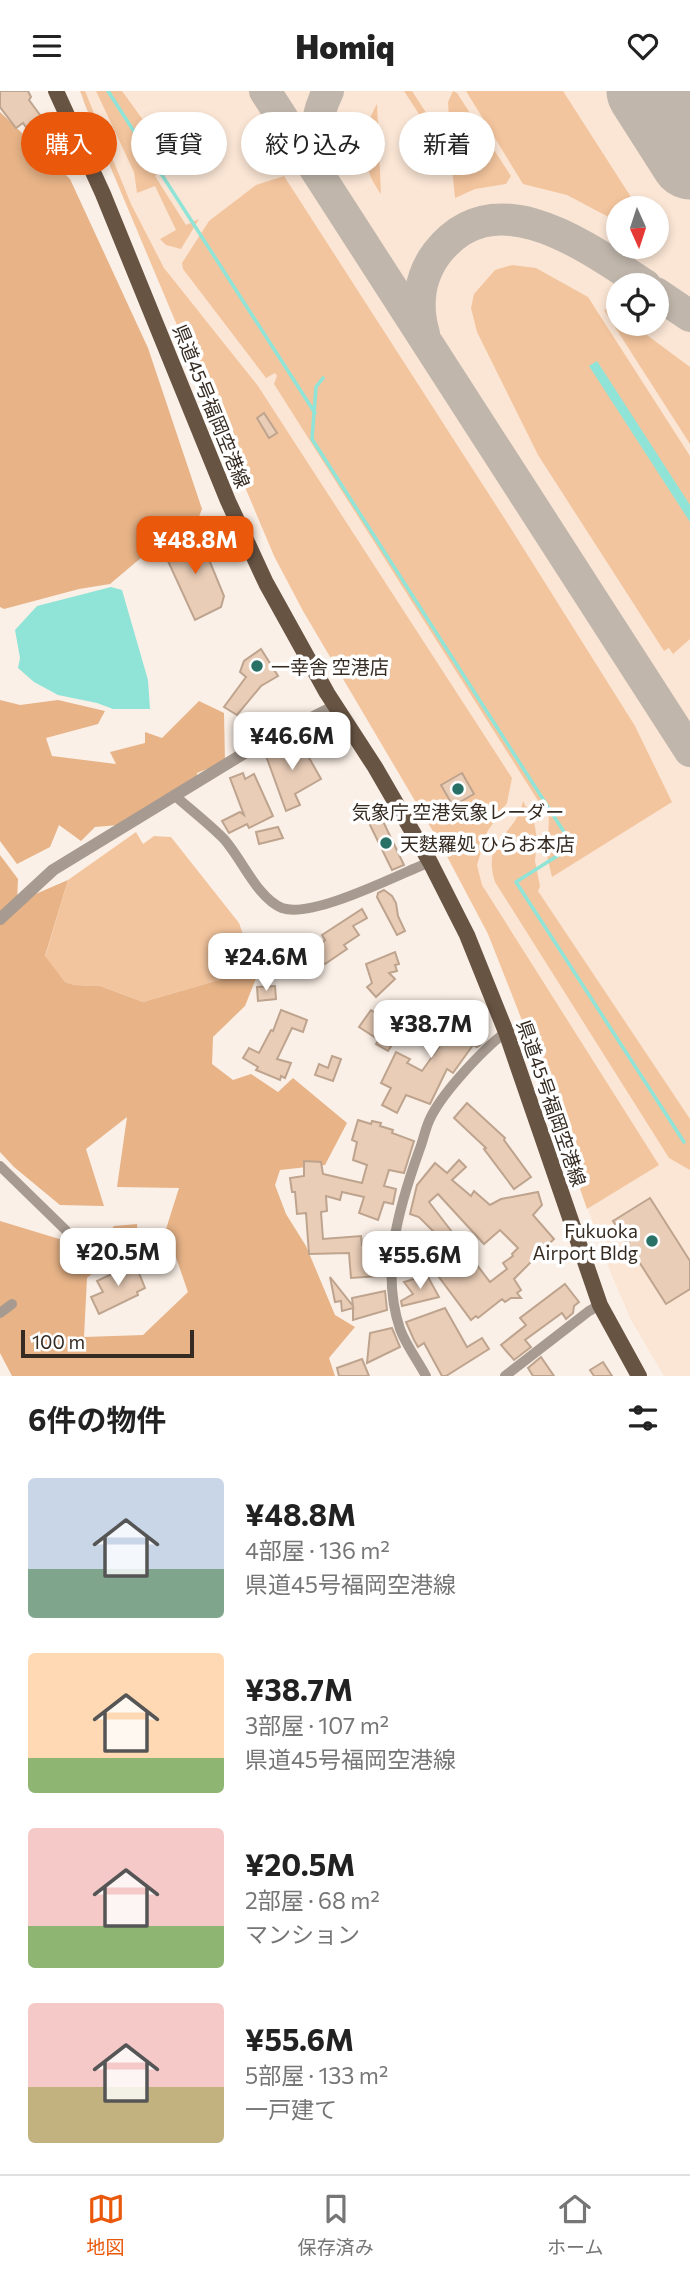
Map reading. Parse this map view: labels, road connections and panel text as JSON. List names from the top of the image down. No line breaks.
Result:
{"streets":{"main road":["県道45号福岡空港線"]},"places":["一幸舎 空港店","気象庁 空港気象レーダー","天麩羅処 ひらお本店","Fukuoka Airport Bldg"],"scale_bar":"100 m","north":"bottom","page":{"header":"Homiq","chip":["購入","賃貸","絞り込み","新着"],"price":["¥48.8M","¥46.6M","¥24.6M","¥38.7M","¥20.5M","¥55.6M"],"scale":"100 m","heading":"6件の物件","list":[{"name":"¥48.8M","note":"4部屋 · 136 m² · 県道45号福岡空港線"},{"name":"¥38.7M","note":"3部屋 · 107 m² · 県道45号福岡空港線"},{"name":"¥20.5M","note":"2部屋 · 68 m² · マンション"},{"name":"¥55.6M","note":"5部屋 · 133 m² · 一戸建て"}],"tabs":["地図","保存済み","ホーム"]}}
